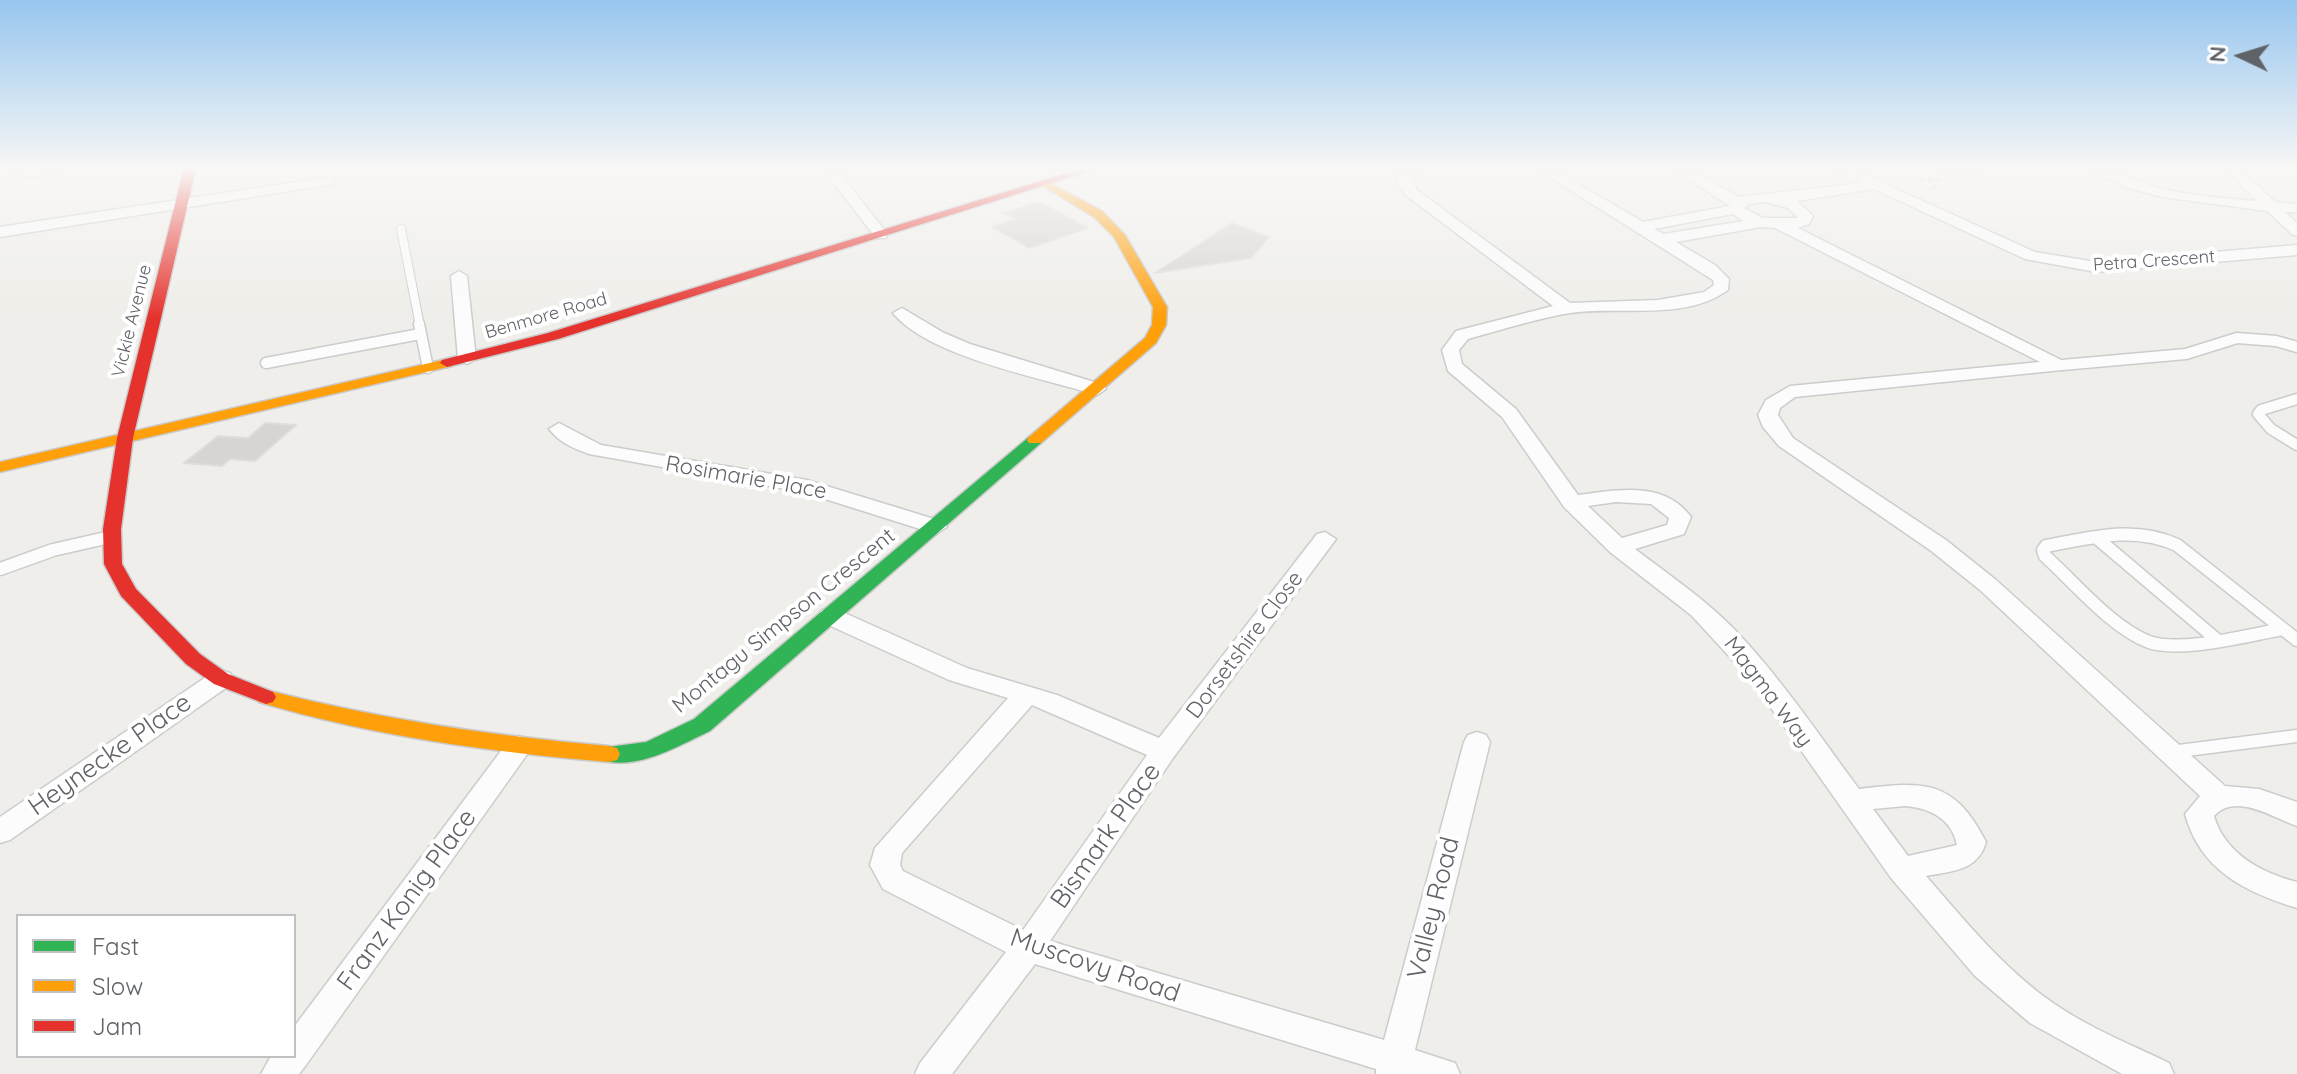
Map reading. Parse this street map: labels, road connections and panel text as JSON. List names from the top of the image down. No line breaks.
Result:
{"streets":{"street":["Petra Crescent","Benmore Road","Vickie Avenue","Rosimarie Place","Montagu Simpson Crescent","Dorsetshire Close","Magma Way","Heynecke Place","Bismark Place","Franz Konig Place","Valley Road","Muscovy Road"]},"crossings":[["Benmore Road","Vickie Avenue"],["Benmore Road","Montagu Simpson Crescent"],["Vickie Avenue","Montagu Simpson Crescent"],["Rosimarie Place","Montagu Simpson Crescent"],["Montagu Simpson Crescent","Heynecke Place"],["Montagu Simpson Crescent","Franz Konig Place"],["Dorsetshire Close","Bismark Place"],["Bismark Place","Muscovy Road"],["Valley Road","Muscovy Road"]],"legend":["Fast","Slow","Jam"],"north":"left"}
